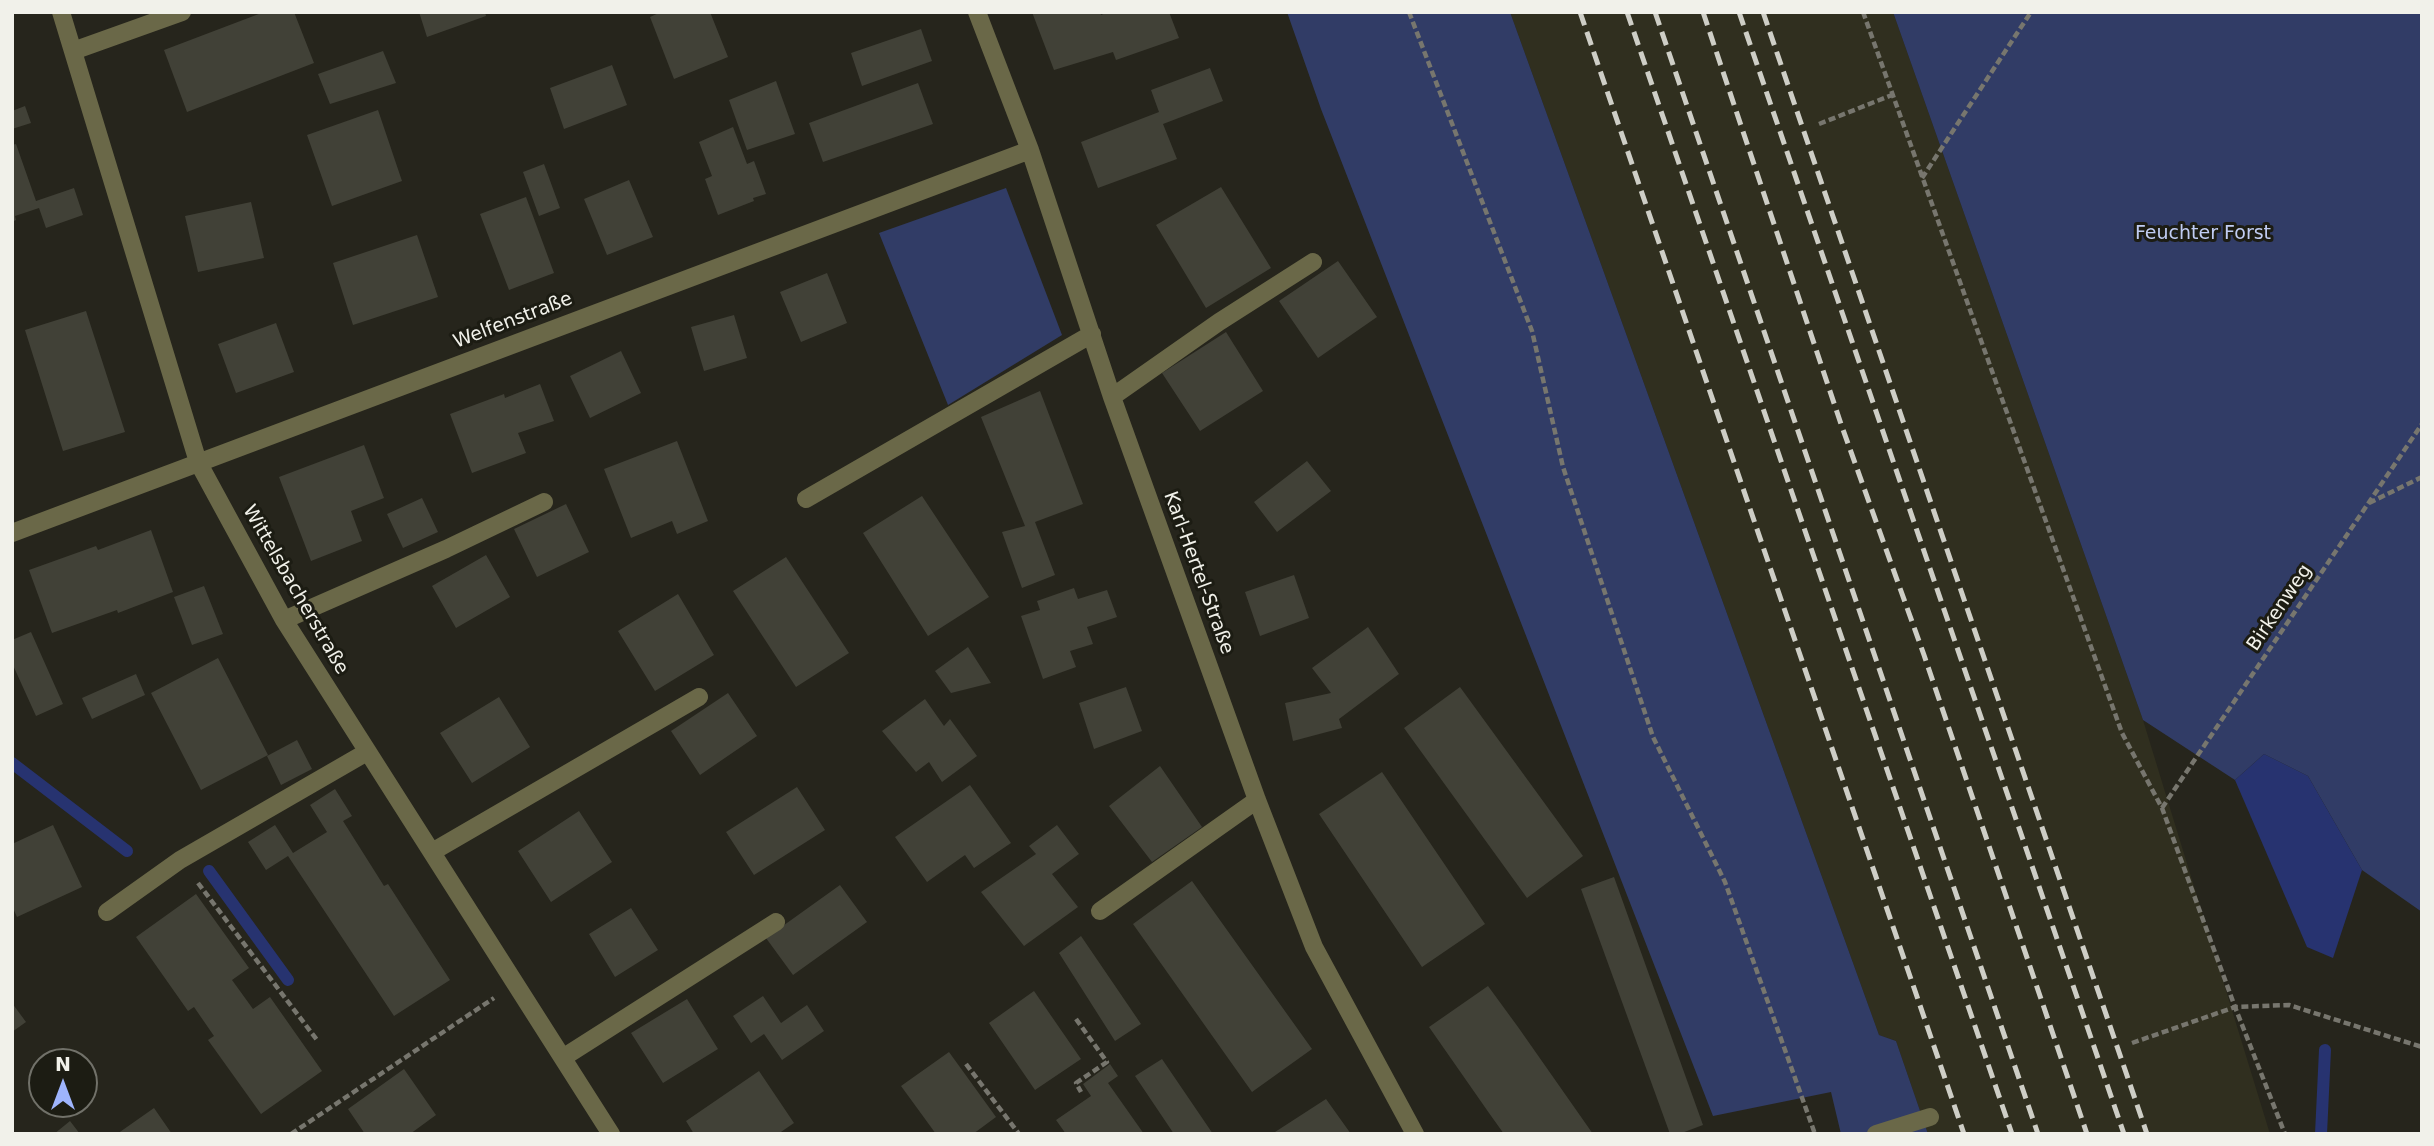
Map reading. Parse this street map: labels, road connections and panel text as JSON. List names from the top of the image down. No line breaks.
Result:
{"streets":{"street":["Welfenstraße","Karl-Hertel-Straße","Wittelsbacherstraße"],"path":["Birkenweg"]},"crossings":[["Welfenstraße","Karl-Hertel-Straße"],["Welfenstraße","Wittelsbacherstraße"]],"parks":["Feuchter Forst"],"north":"top"}
